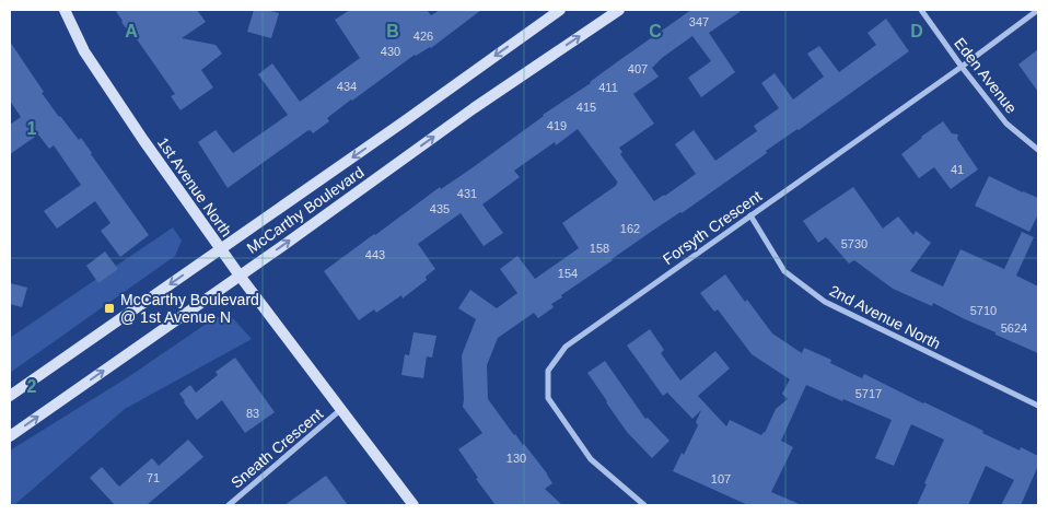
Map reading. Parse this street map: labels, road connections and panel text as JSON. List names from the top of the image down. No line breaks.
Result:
{"streets":{"main road":["1st Avenue North","McCarthy Boulevard"],"street":["Eden Avenue","Forsyth Crescent","2nd Avenue North","Sneath Crescent"]},"crossings":[["Eden Avenue","Forsyth Crescent"],["1st Avenue North","McCarthy Boulevard"],["1st Avenue North","Sneath Crescent"],["Forsyth Crescent","2nd Avenue North"]],"places":{"transit":["McCarthy Boulevard @ 1st Avenue N"]},"house_numbers":["347","426","430","407","434","411","415","419","41","431","435","162","5730","158","443","154","5710","5624","5717","83","130","71","107"],"grid":{"columns":["A","B","C","D"],"rows":["1","2"]}}
